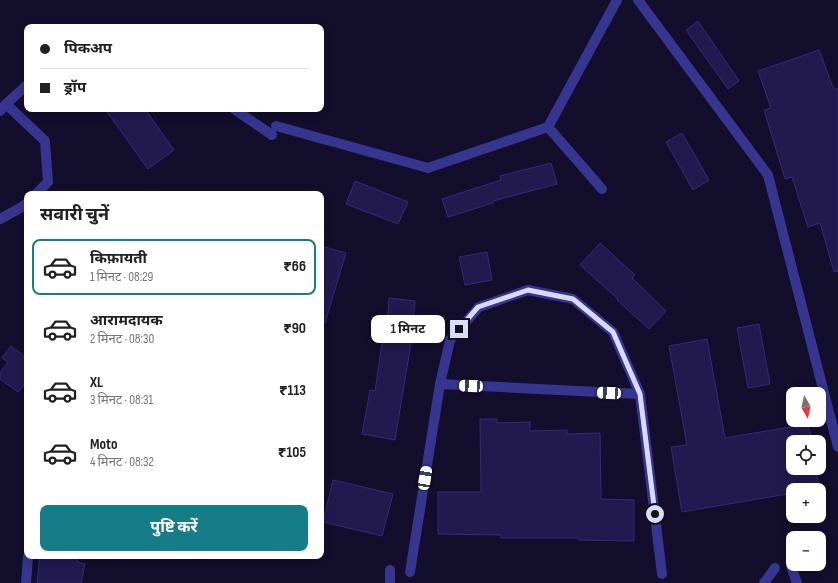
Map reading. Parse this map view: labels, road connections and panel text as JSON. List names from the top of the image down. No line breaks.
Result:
{"north":"bottom","page":{"banner":["पिकअप","ड्रॉप"],"heading":"सवारी चुनें","list":[{"name":"किफ़ायती","note":"1 मिनट · 08:29","value":"₹66"},{"name":"आरामदायक","note":"2 मिनट · 08:30","value":"₹90"},{"name":"XL","note":"3 मिनट · 08:31","value":"₹113"},{"name":"Moto","note":"4 मिनट · 08:32","value":"₹105"}],"bubble":"1 मिनट","map_buttons":["+","−"],"buttons":"पुष्टि करें"}}
